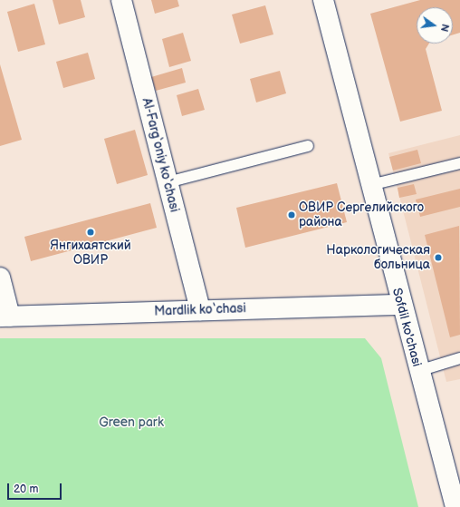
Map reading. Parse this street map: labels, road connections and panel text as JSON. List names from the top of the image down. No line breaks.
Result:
{"streets":{"street":["Al-Farg‘oniy ko‘chasi","Mardlik ko‘chasi","Sofdil ko'chasi"]},"crossings":[["Al-Farg‘oniy ko‘chasi","Mardlik ko‘chasi"],["Mardlik ko‘chasi","Sofdil ko'chasi"]],"parks":["Green park"],"places":["ОВИР Сергелийского района","Янгихаятский ОВИР","Наркологическая больница"],"scale_bar":"20 m","north":"right"}
